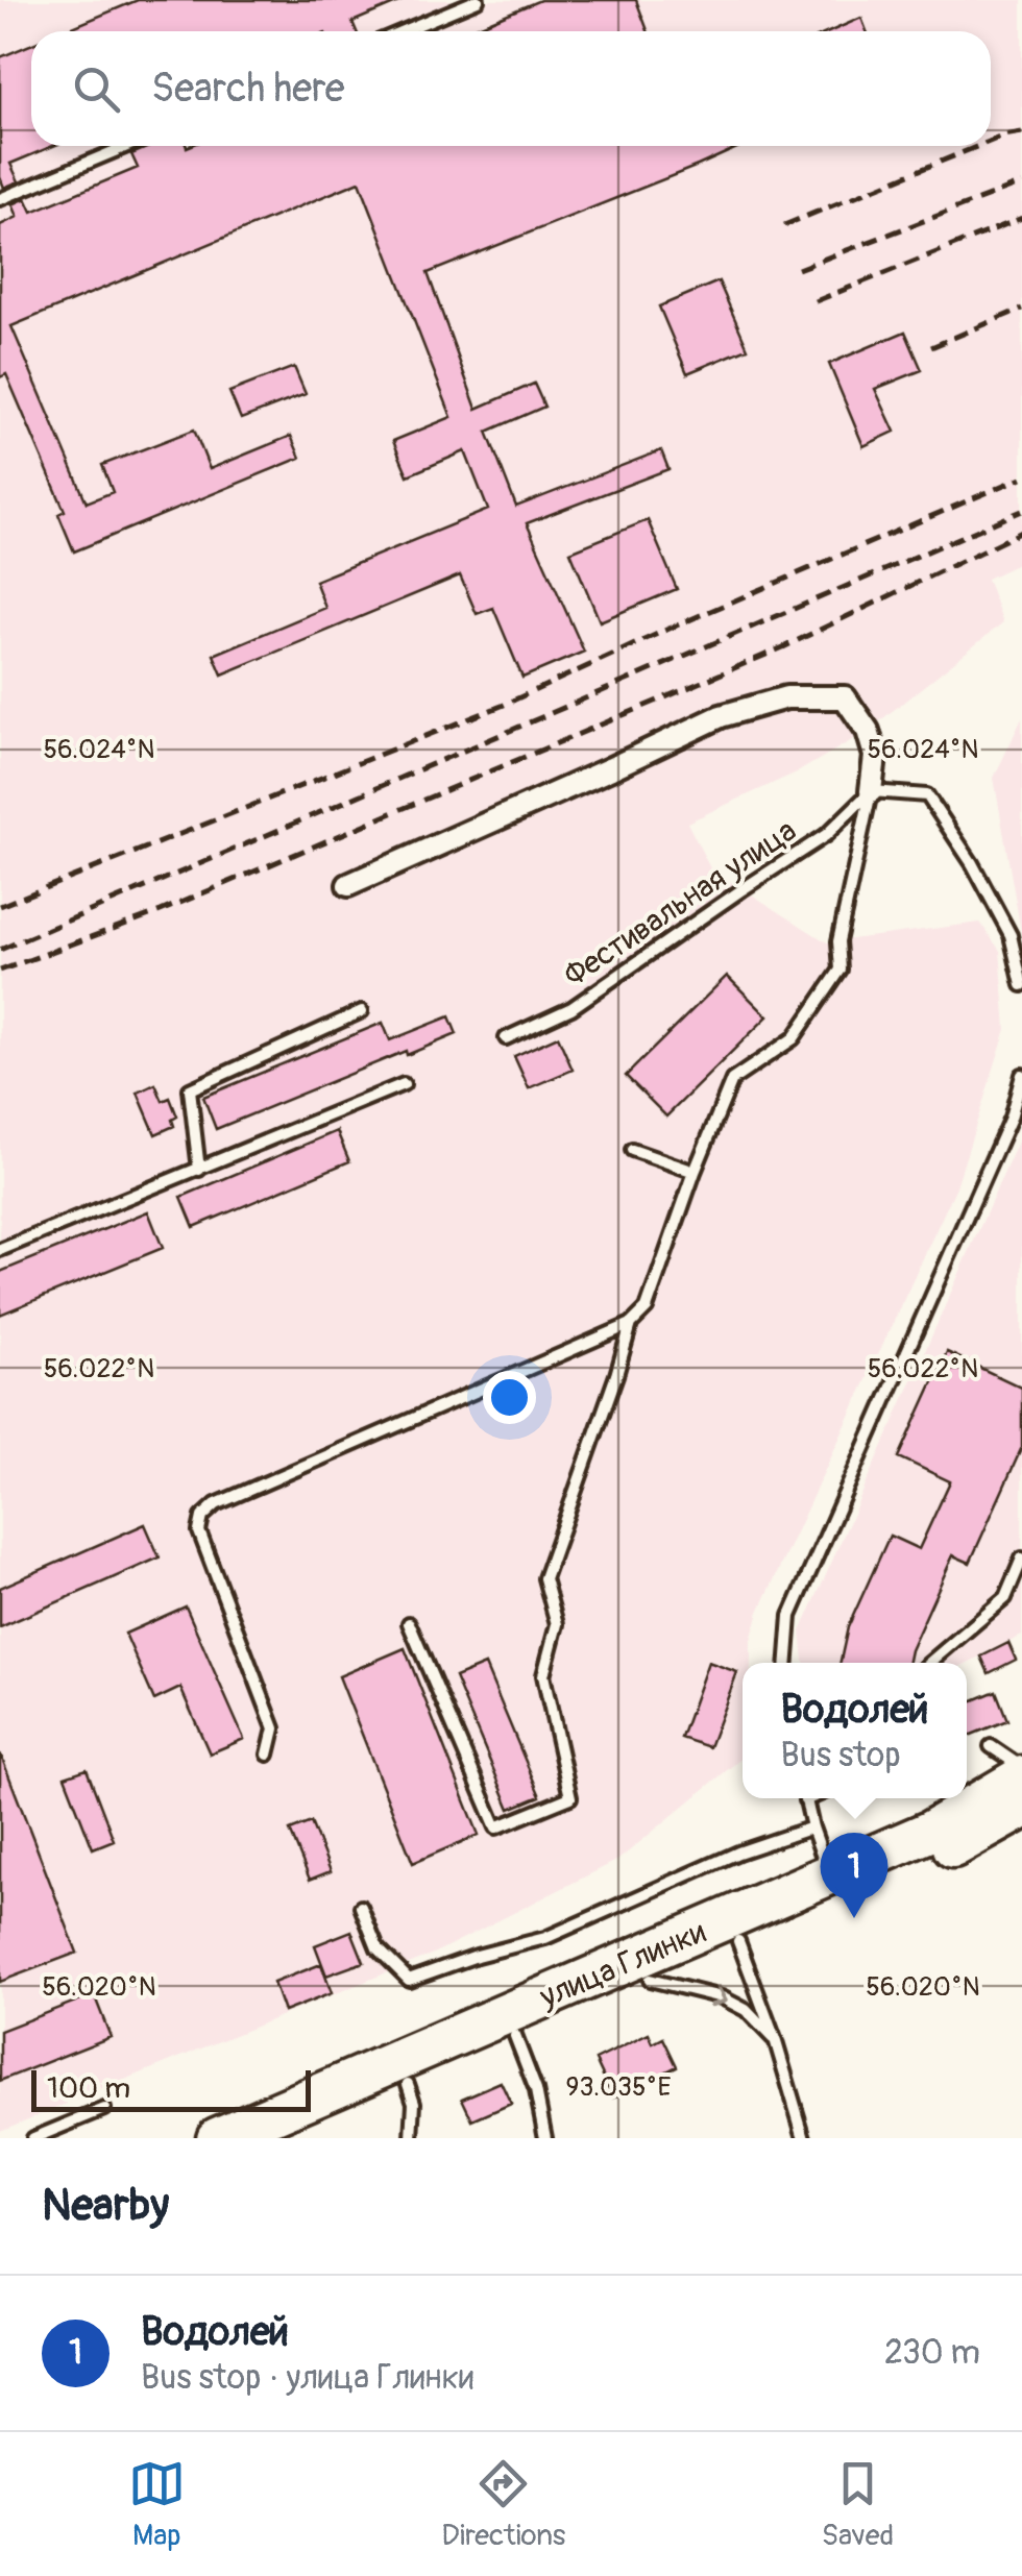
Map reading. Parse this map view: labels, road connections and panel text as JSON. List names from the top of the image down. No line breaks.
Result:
{"streets":{"highway":["улица Глинки"],"lane":["Фестивальная улица"]},"scale_bar":"100 m","page":{"search":"Search here","popup":["Водолей","Bus stop"],"pins":"1","scale":"100 m","heading":"Nearby","list":[{"mark":"1","name":"Водолей","note":"Bus stop · улица Глинки","value":"230 m"}],"nav":["Map","Directions","Saved"]},"coordinates":["56.024°N","56.022°N","56.020°N","93.035°E"]}
